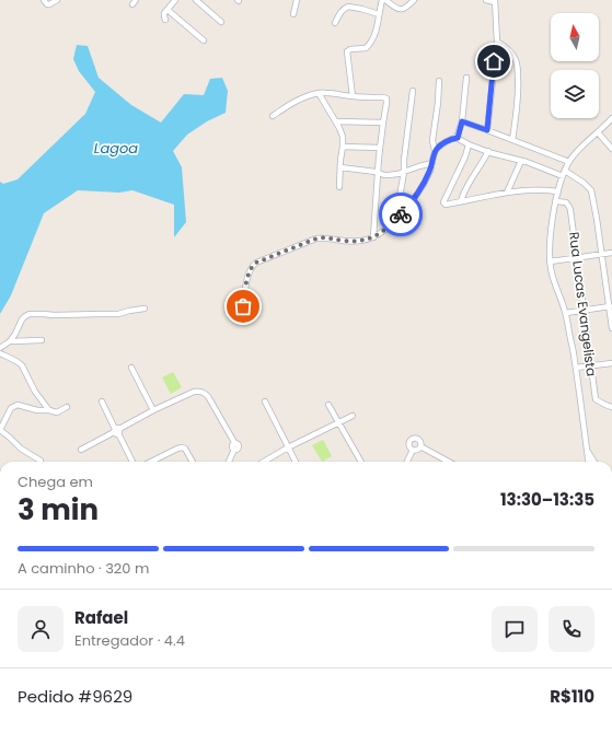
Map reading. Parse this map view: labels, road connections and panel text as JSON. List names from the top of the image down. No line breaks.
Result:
{"streets":{"street":["Rua Lucas Evangelista"]},"water":["Lagoa"],"north":"top","page":{"heading":["3 min","Chega em","13:30–13:35"],"panel":["Rafael","Entregador · 4.4","Pedido #9629","R$110"],"bar":"A caminho · 320 m"}}
